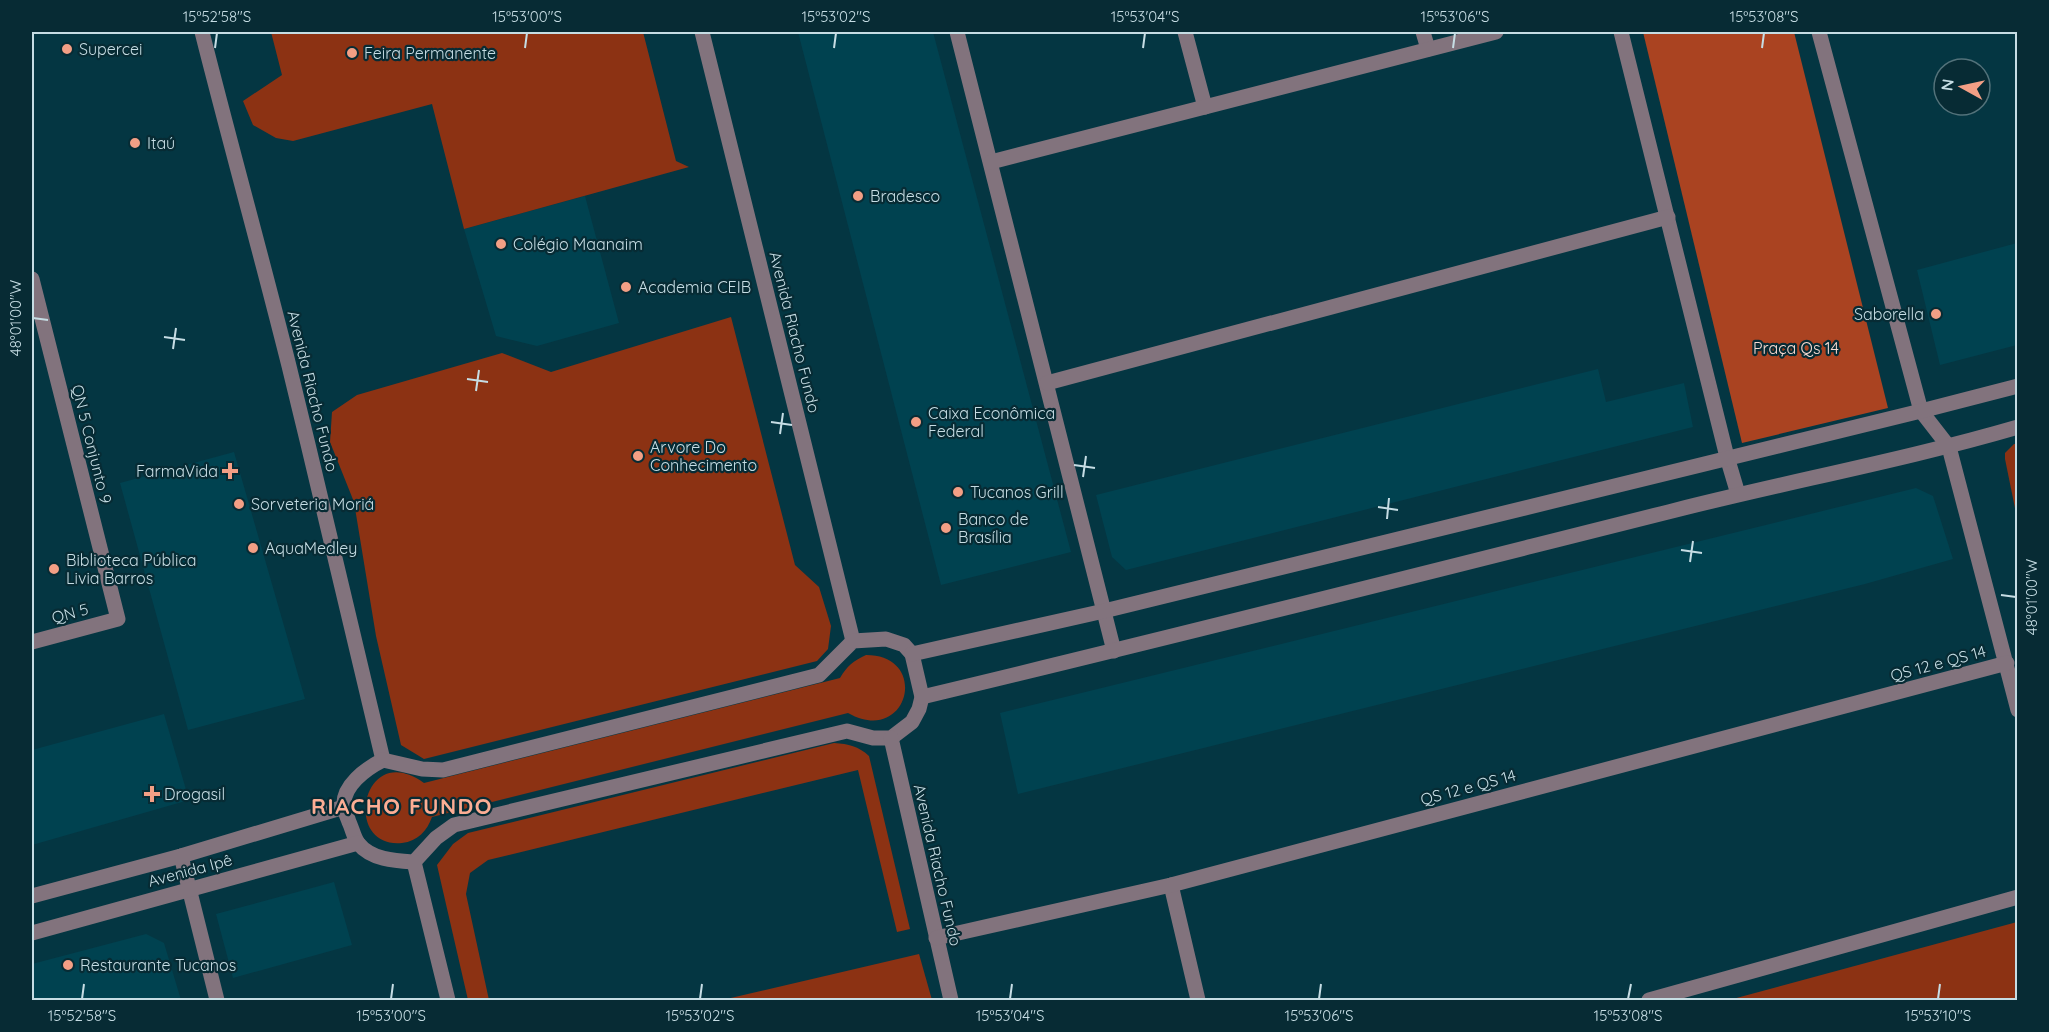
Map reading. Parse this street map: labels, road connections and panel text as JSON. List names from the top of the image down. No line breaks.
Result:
{"streets":{"street":["Avenida Riacho Fundo","QN 5 Conjunto 9","QN 5","QS 12 e QS 14","Avenida Ipê"]},"crossings":[["Avenida Riacho Fundo","QS 12 e QS 14"],["QN 5 Conjunto 9","QN 5"]],"districts":["RIACHO FUNDO"],"parks":["Praça Qs 14"],"places":{"other":["Supercei","Feira Permanente","Itaú","Bradesco","Colégio Maanaim","Academia CEIB","Saborella","Caixa Econômica Federal","Arvore Do Conhecimento","Tucanos Grill","Sorveteria Moriá","Banco de Brasília","AquaMedley","Biblioteca Pública Livia Barros","Restaurante Tucanos"],"health":["FarmaVida","Drogasil"]},"north":"left","coordinates":["15°52'58\"S","15°53'00\"S","15°53'02\"S","15°53'04\"S","15°53'06\"S","15°53'08\"S","48°01'00\"W","15°53'10\"S"]}
